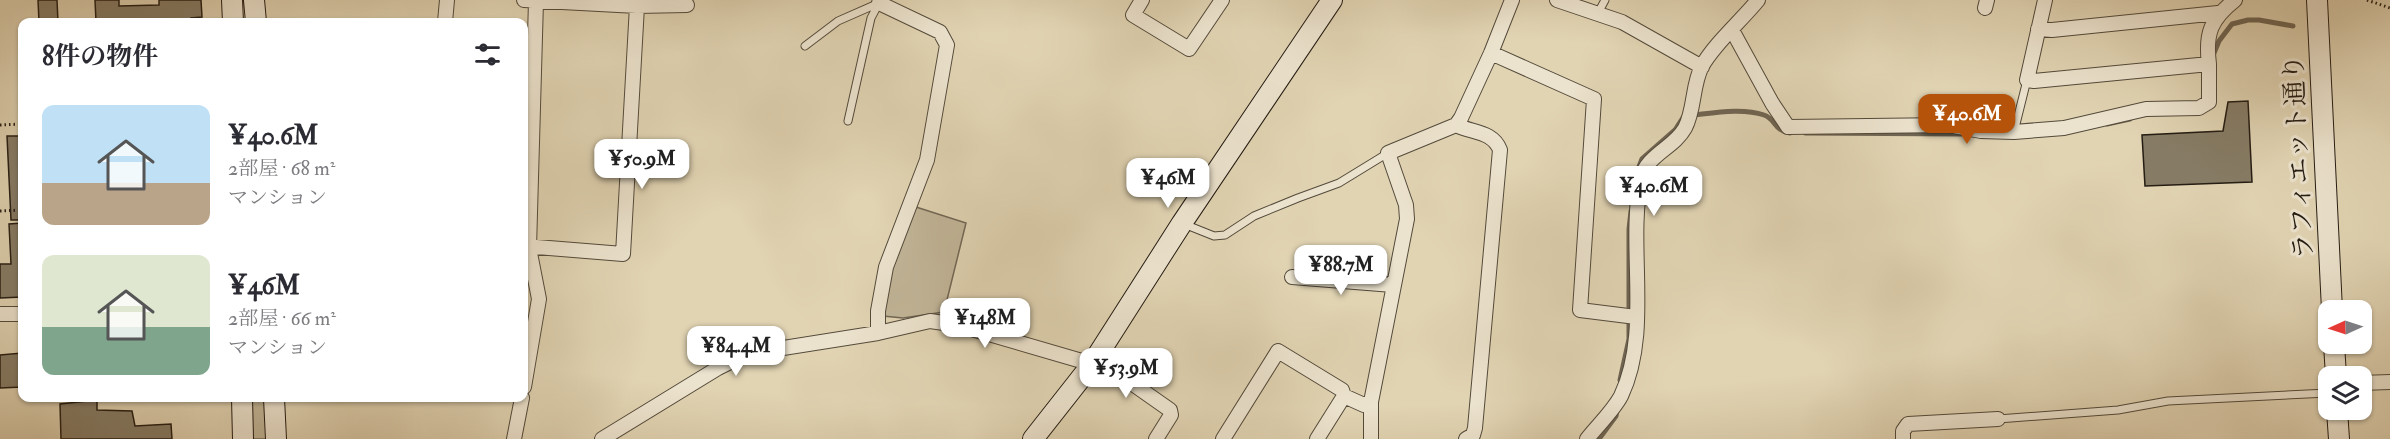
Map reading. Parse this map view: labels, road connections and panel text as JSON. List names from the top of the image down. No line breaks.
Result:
{"streets":{"street":["ラフィエット通り"]},"north":"left","page":{"heading":"8件の物件","list":[{"name":"¥40.6M","note":"2部屋 · 68 m² · マンション"},{"name":"¥46M","note":"2部屋 · 66 m² · マンション"}],"price":["¥40.6M","¥50.9M","¥46M","¥40.6M","¥88.7M","¥148M","¥84.4M","¥53.9M"]}}
